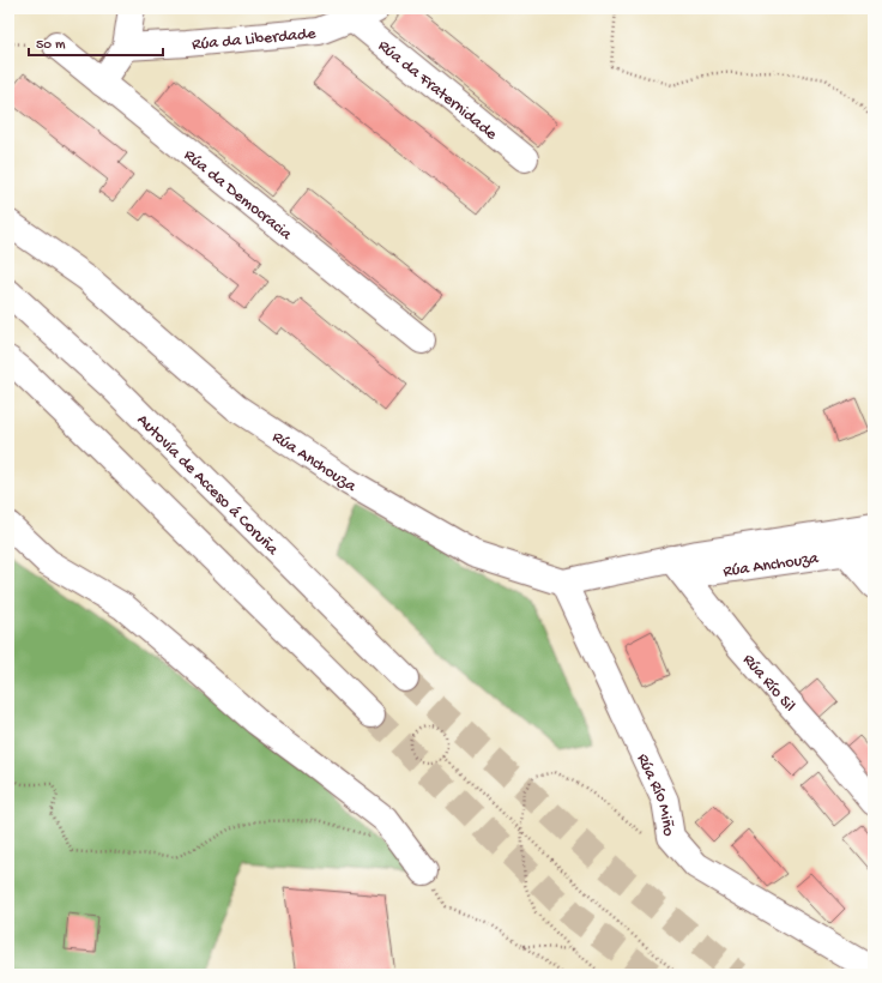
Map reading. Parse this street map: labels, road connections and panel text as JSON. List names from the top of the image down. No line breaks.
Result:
{"streets":{"main road":["Rúa da Liberdade","Rúa da Fraternidade","Rúa da Democracia","Rúa Anchouza","Autovía de Acceso á Coruña","Rúa Río Sil","Rúa Río Miño"]},"crossings":[["Rúa da Liberdade","Rúa da Fraternidade"],["Rúa Anchouza","Rúa Río Sil"],["Rúa Anchouza","Rúa Río Miño"]],"scale_bar":"50 m"}
